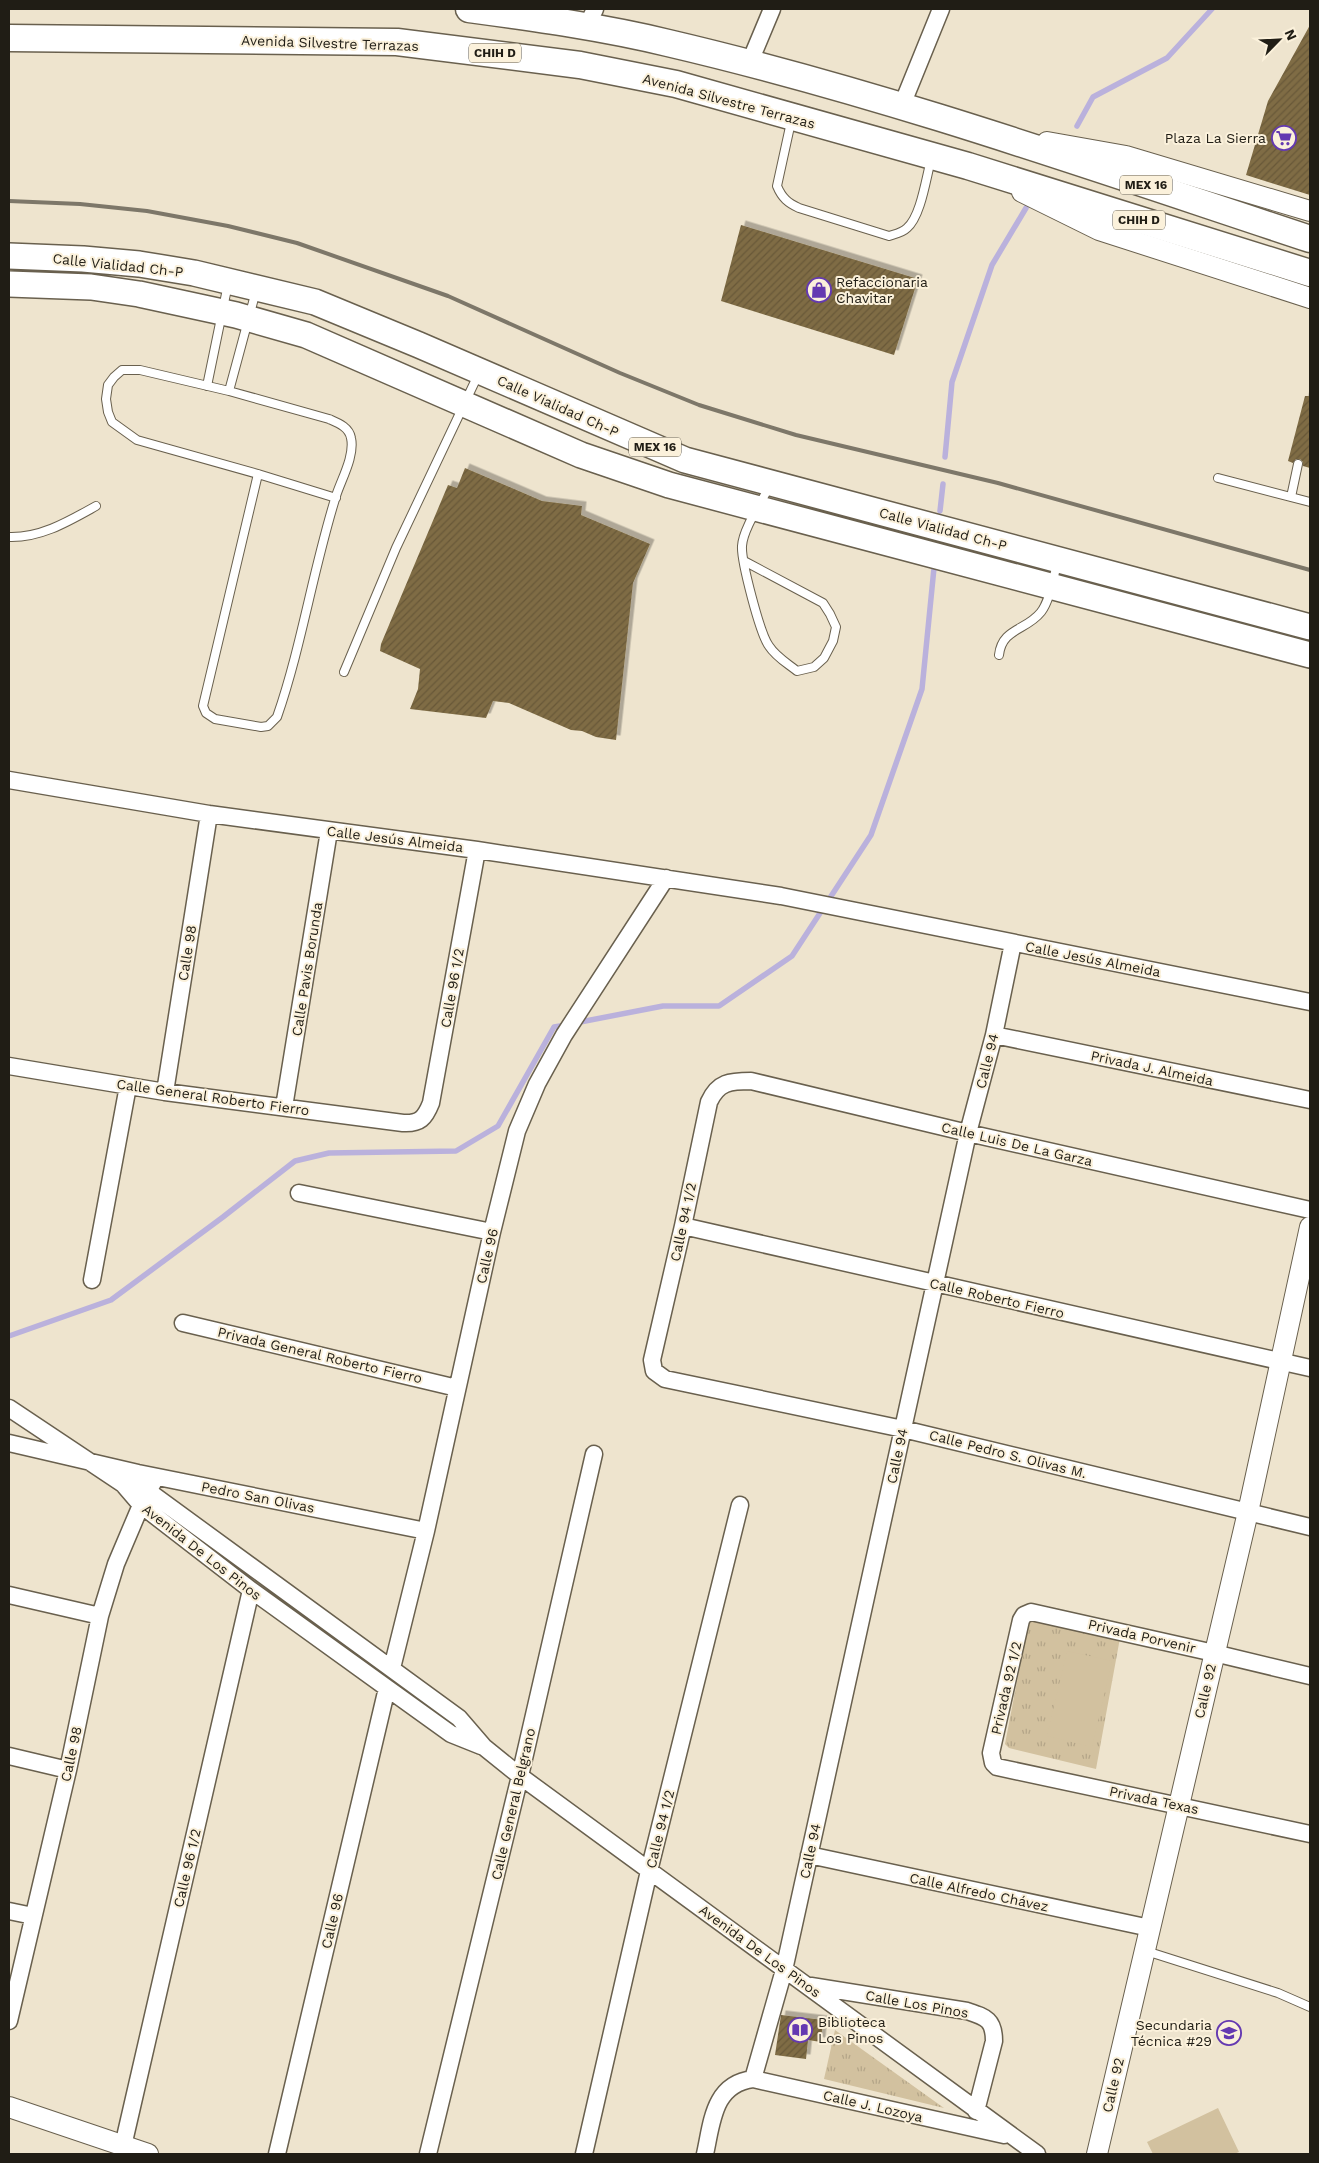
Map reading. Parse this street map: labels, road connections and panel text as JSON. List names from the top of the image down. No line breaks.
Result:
{"streets":{"highway":["Avenida Silvestre Terrazas","CHIH D","MEX 16"],"main road":["Calle Vialidad Ch-P"],"street":["Calle Jesús Almeida","Calle 98","Calle Pavis Borunda","Calle 96 1/2","Calle 94","Privada J. Almeida","Calle General Roberto Fierro","Calle Luis De La Garza","Calle 94 1/2","Calle 96","Calle Roberto Fierro","Privada General Roberto Fierro","Calle Pedro S. Olivas M.","Pedro San Olivas","Avenida De Los Pinos","Privada Porvenir","Privada 92 1/2","Calle 92","Privada Texas","Calle General Belgrano","Calle Alfredo Chávez","Calle Los Pinos","Calle J. Lozoya"]},"crossings":[["Avenida Silvestre Terrazas","CHIH D"],["Calle Jesús Almeida","Calle 98"],["Calle Jesús Almeida","Calle Pavis Borunda"],["Calle Jesús Almeida","Calle 96 1/2"],["Calle Jesús Almeida","Calle 94"],["Calle Jesús Almeida","Calle 96"],["Calle 98","Calle General Roberto Fierro"],["Calle 98","Pedro San Olivas"],["Calle 98","Avenida De Los Pinos"],["Calle Pavis Borunda","Calle General Roberto Fierro"],["Calle 96 1/2","Calle General Roberto Fierro"],["Calle 96 1/2","Avenida De Los Pinos"],["Calle 94","Privada J. Almeida"],["Calle 94","Calle Luis De La Garza"],["Calle 94","Calle Roberto Fierro"],["Calle 94","Calle Pedro S. Olivas M."],["Calle 94","Avenida De Los Pinos"],["Calle 94","Calle Alfredo Chávez"],["Calle 94","Calle J. Lozoya"],["Calle Luis De La Garza","Calle 94 1/2"],["Calle 94 1/2","Calle Roberto Fierro"],["Calle 94 1/2","Calle Pedro S. Olivas M."],["Calle 94 1/2","Avenida De Los Pinos"],["Calle 96","Privada General Roberto Fierro"],["Calle 96","Pedro San Olivas"],["Calle 96","Avenida De Los Pinos"],["Calle Roberto Fierro","Calle 92"],["Calle Pedro S. Olivas M.","Calle 92"],["Pedro San Olivas","Avenida De Los Pinos"],["Avenida De Los Pinos","Calle General Belgrano"],["Avenida De Los Pinos","Calle Los Pinos"],["Avenida De Los Pinos","Calle J. Lozoya"],["Privada Porvenir","Privada 92 1/2"],["Privada Porvenir","Calle 92"],["Privada 92 1/2","Privada Texas"],["Calle 92","Privada Texas"],["Calle 92","Calle Alfredo Chávez"]],"places":{"supermarket":["Plaza La Sierra"],"shop":["Refaccionaria Chavitar"],"library":["Biblioteca Los Pinos"],"school or university":["Secundaria Técnica #29"]},"north":"top right"}
